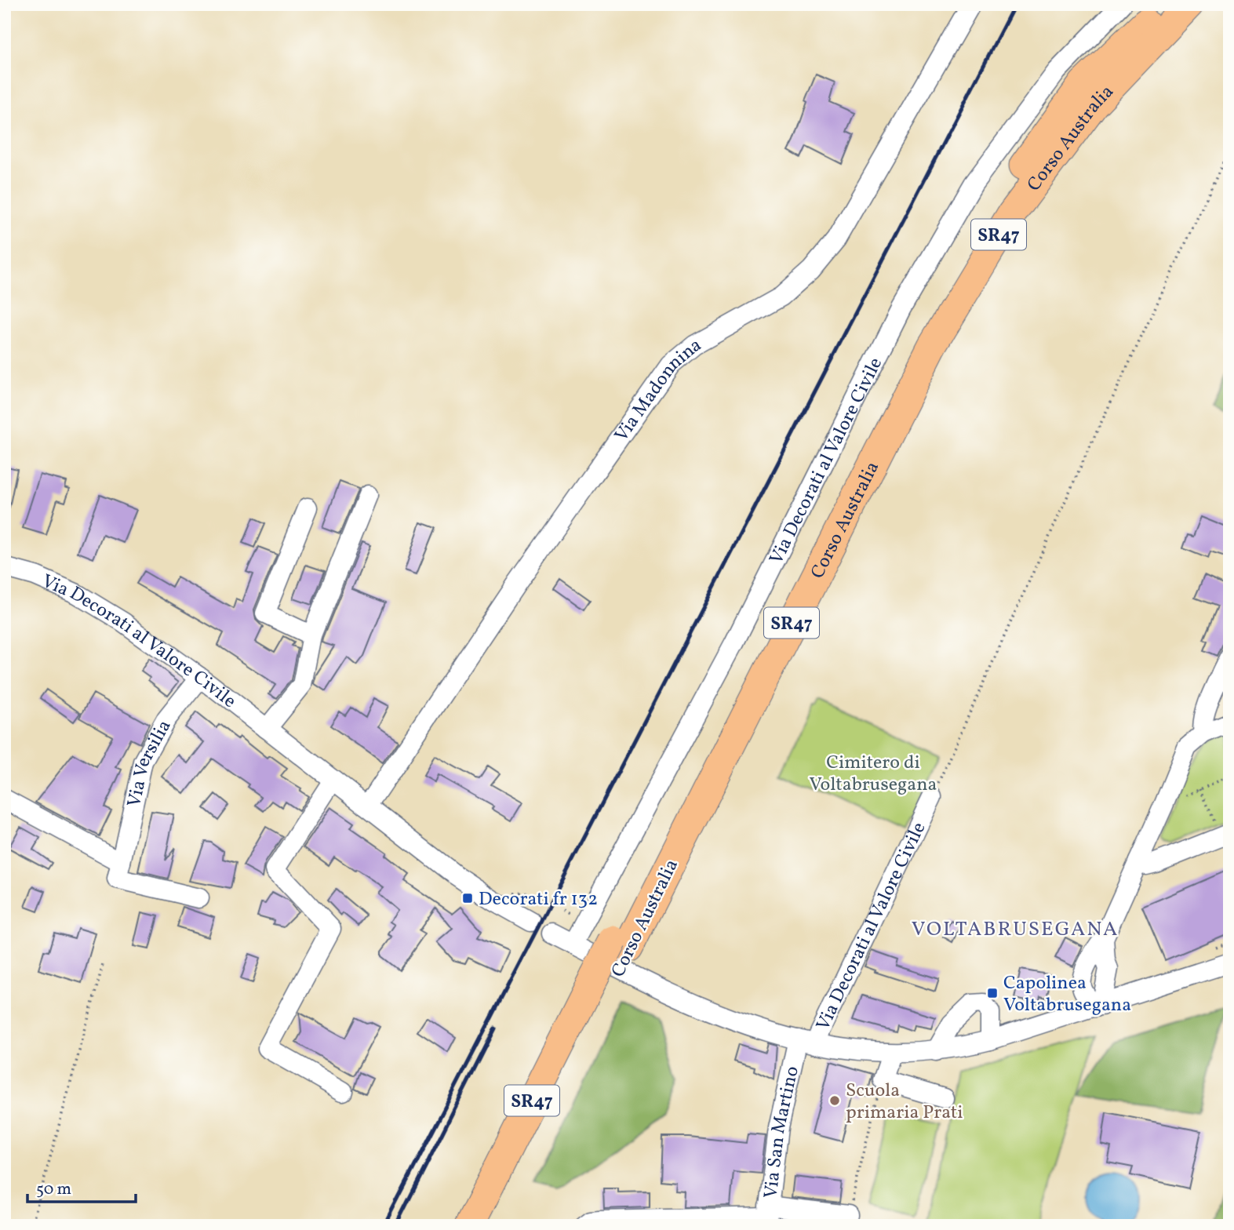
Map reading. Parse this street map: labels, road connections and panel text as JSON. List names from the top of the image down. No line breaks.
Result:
{"streets":{"highway":["Corso Australia","SR47"],"street":["Via Madonnina","Via Decorati al Valore Civile","Via Versilia","Via San Martino"]},"crossings":[["Via Madonnina","Via Decorati al Valore Civile"],["Via Decorati al Valore Civile","Via Versilia"],["Via Decorati al Valore Civile","Via San Martino"]],"districts":["VOLTABRUSEGANA"],"parks":["Cimitero di Voltabrusegana"],"places":{"transit":["Decorati fr 132","Capolinea Voltabrusegana"],"other":["Scuola primaria Prati"]},"scale_bar":"50 m"}
